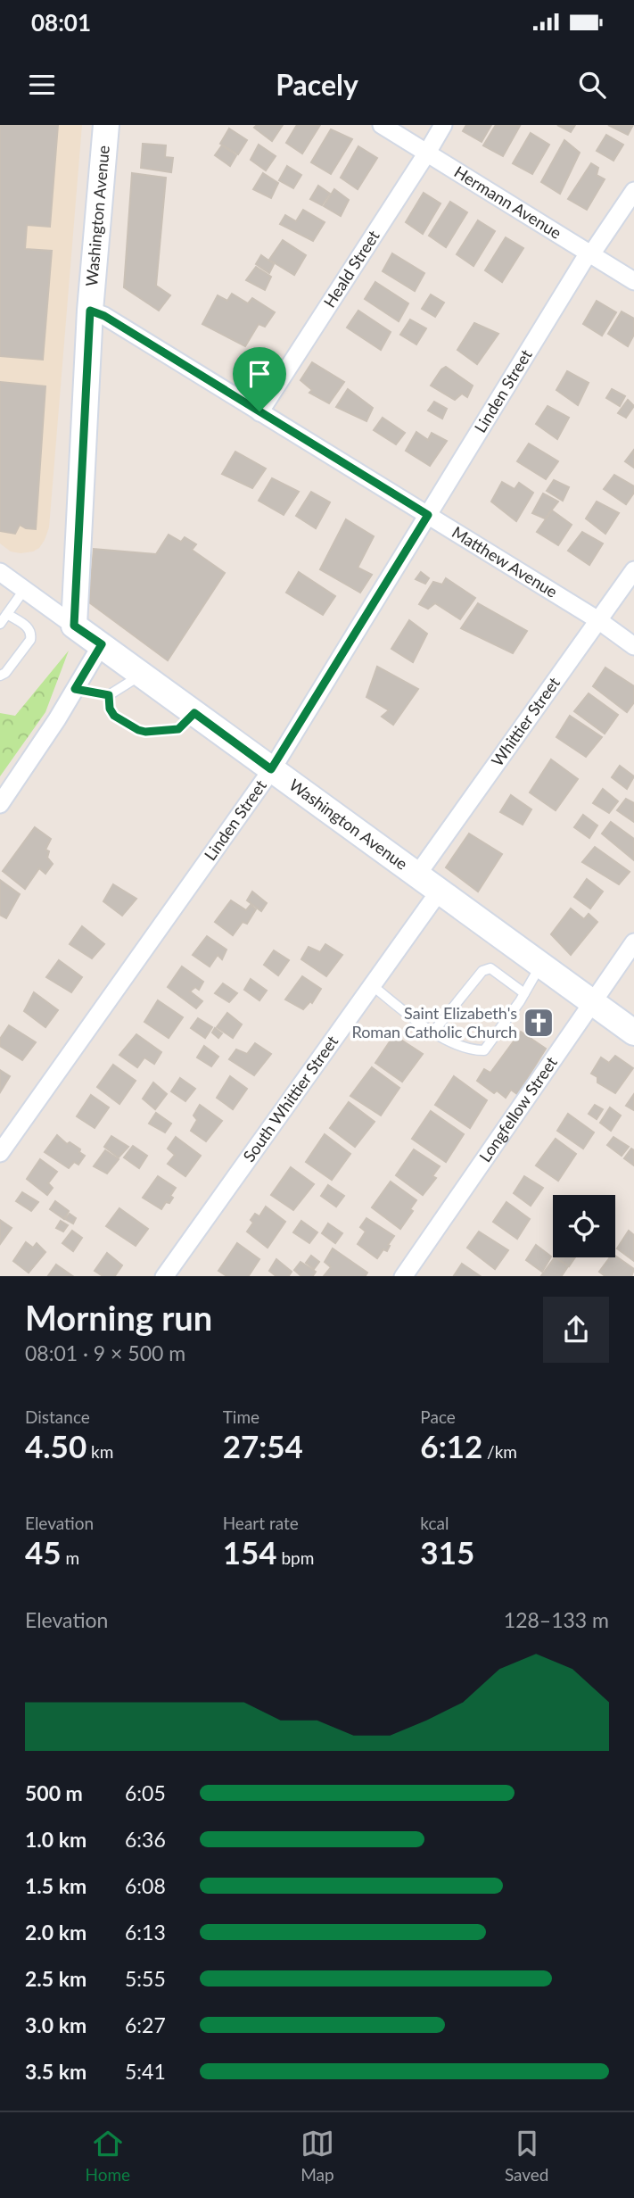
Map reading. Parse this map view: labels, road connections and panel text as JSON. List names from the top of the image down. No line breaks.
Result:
{"streets":{"street":["Hermann Avenue","Washington Avenue","Heald Street","Linden Street","Matthew Avenue","Whittier Street","South Whittier Street","Longfellow Street"]},"crossings":[["Hermann Avenue","Heald Street"],["Hermann Avenue","Linden Street"],["Washington Avenue","Linden Street"],["Washington Avenue","Matthew Avenue"],["Washington Avenue","Whittier Street"],["Washington Avenue","South Whittier Street"],["Washington Avenue","Longfellow Street"],["Heald Street","Matthew Avenue"],["Linden Street","Matthew Avenue"],["Matthew Avenue","Whittier Street"]],"places":{"church":["Saint Elizabeth's Roman Catholic Church"]},"page":{"status":"08:01","header":"Pacely","heading":["Morning run","08:01 · 9 × 500 m"],"stats":[["Distance","4.50 km"],["Time","27:54"],["Pace","6:12 /km"],["Elevation","45 m"],["Heart rate","154 bpm"],["kcal","315"]],"chart":["Elevation","128–133 m"],"list":[{"name":"500 m","note":"6:05"},{"name":"1.0 km","note":"6:36"},{"name":"1.5 km","note":"6:08"},{"name":"2.0 km","note":"6:13"},{"name":"2.5 km","note":"5:55"},{"name":"3.0 km","note":"6:27"},{"name":"3.5 km","note":"5:41"}],"tabs":["Home","Map","Saved"]}}
